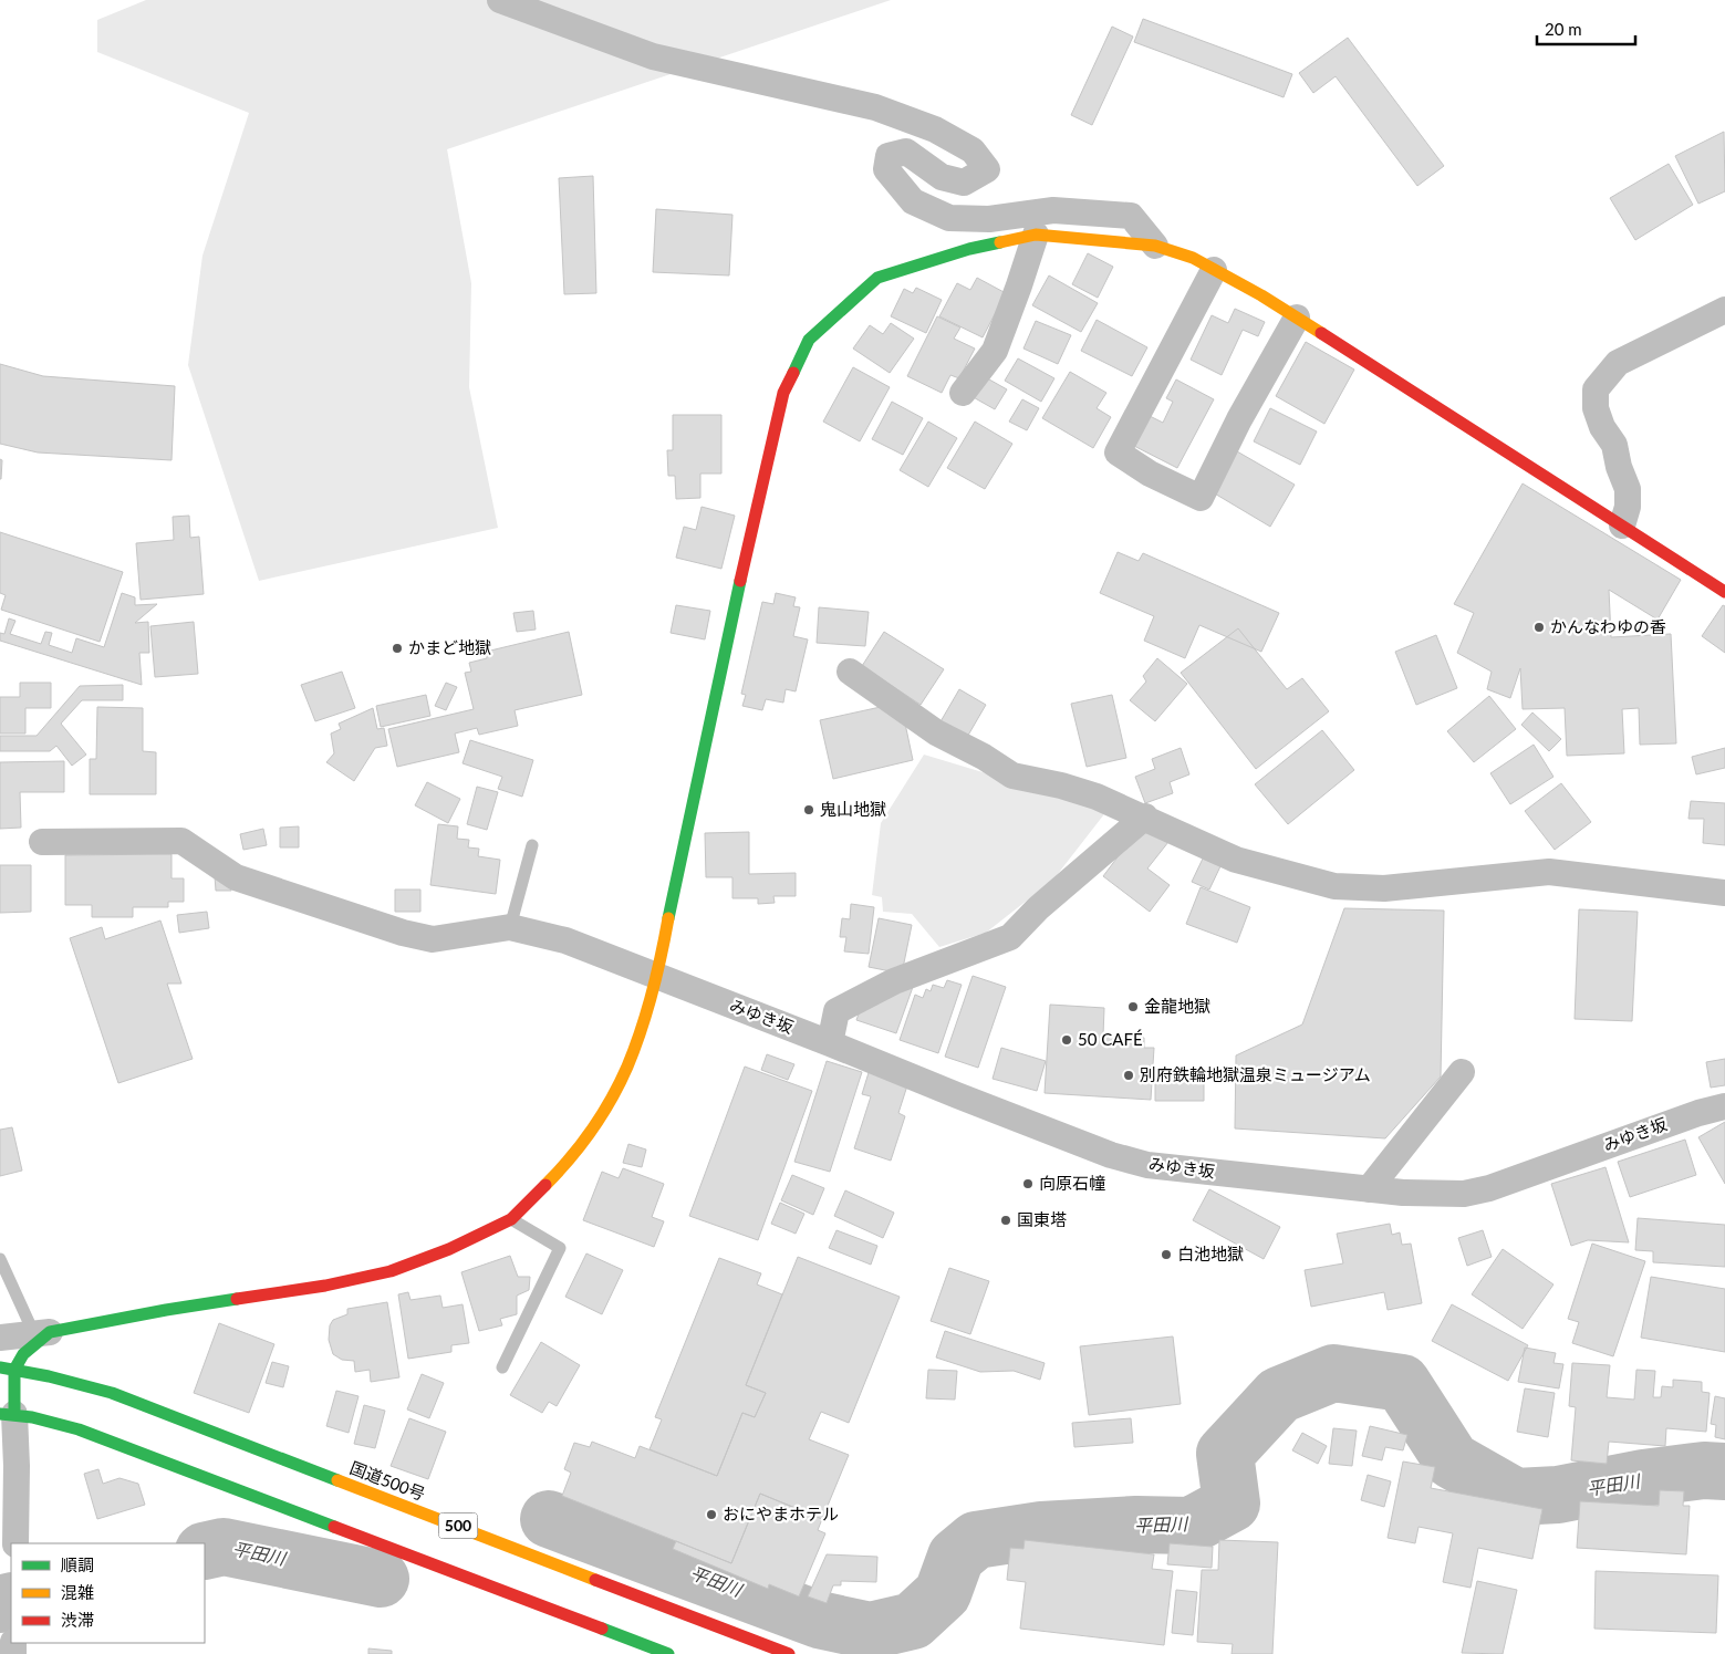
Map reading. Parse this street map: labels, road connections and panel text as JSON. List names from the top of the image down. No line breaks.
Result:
{"streets":{"main road":["国道500号","500"],"street":["みゆき坂"]},"water":["平田川"],"places":["かんなわゆの香","かまど地獄","鬼山地獄","金龍地獄","50 CAFÉ","別府鉄輪地獄温泉ミュージアム","向原石幢","国東塔","白池地獄","おにやまホテル"],"legend":["順調","混雑","渋滞"],"scale_bar":"20 m"}
